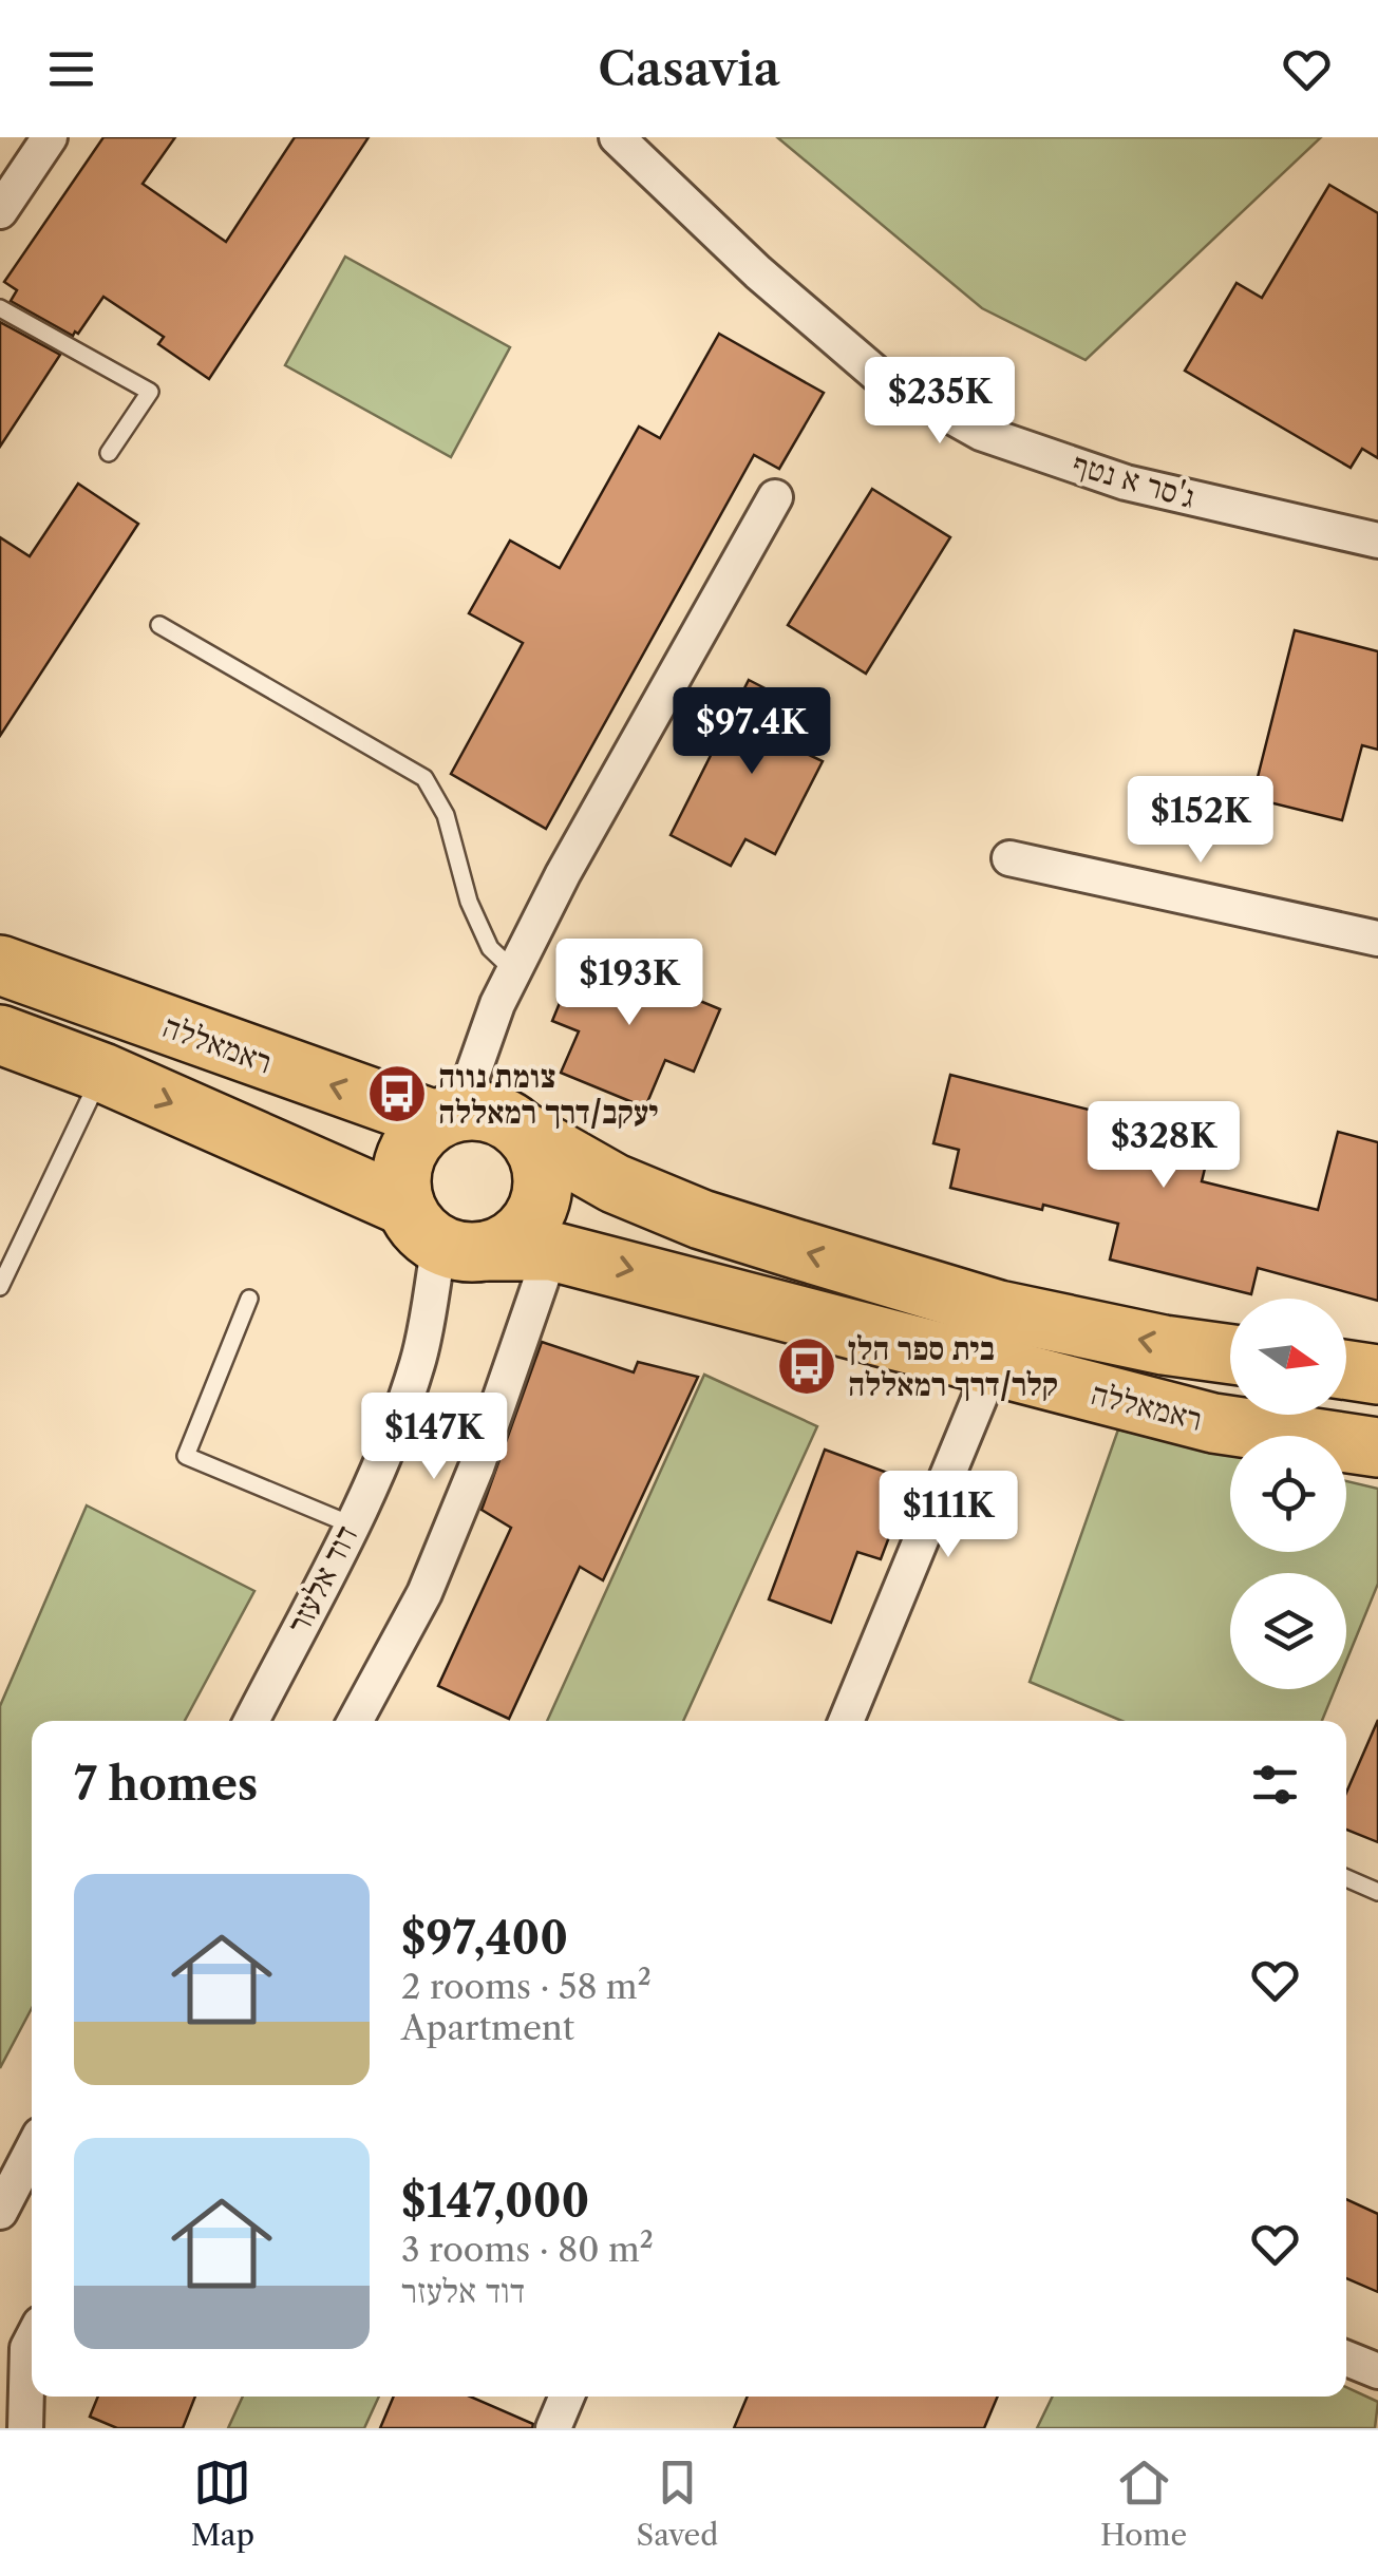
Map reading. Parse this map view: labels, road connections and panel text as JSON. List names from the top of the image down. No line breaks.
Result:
{"streets":{"highway":["ראמאללה"],"street":["ג'סר א נטף","דוד אלעזר"]},"crossings":[["ראמאללה","דוד אלעזר"]],"places":{"bus stop":["צומת נווה יעקב/דרך רמאללה","בית ספר הלן קלר/דרך רמאללה"]},"north":"right","page":{"header":"Casavia","price":["$235K","$97.4K","$152K","$193K","$328K","$147K","$111K"],"heading":"7 homes","list":[{"name":"$97,400","note":"2 rooms · 58 m² · Apartment"},{"name":"$147,000","note":"3 rooms · 80 m² · דוד אלעזר"}],"tabs":["Map","Saved","Home"]}}
